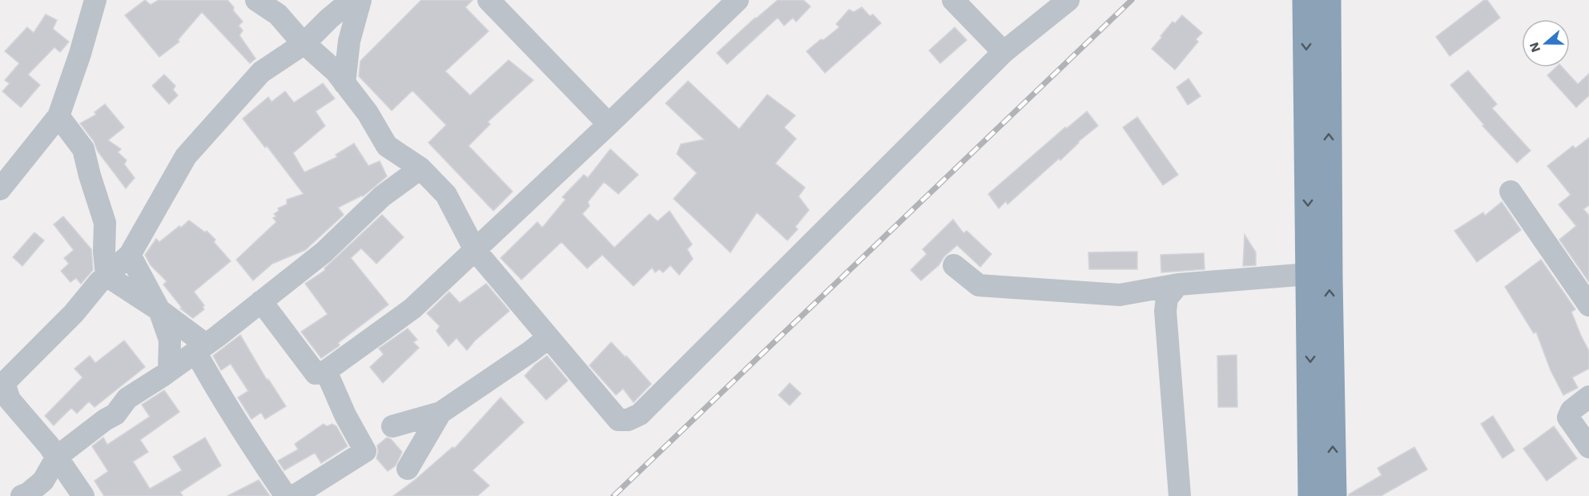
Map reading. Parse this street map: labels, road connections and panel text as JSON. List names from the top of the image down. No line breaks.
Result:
{"north":"left"}
